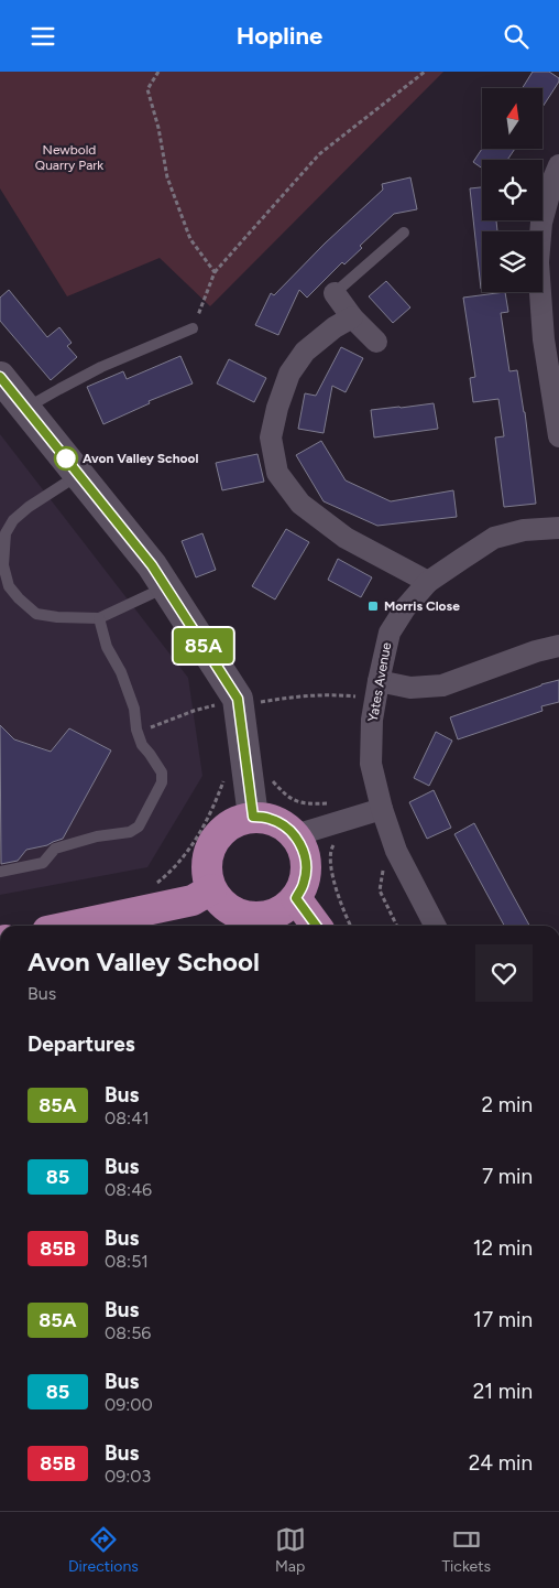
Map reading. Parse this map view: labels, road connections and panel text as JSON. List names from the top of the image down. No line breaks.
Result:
{"streets":{"street":["Yates Avenue"]},"parks":["Newbold Quarry Park"],"places":{"other":["Avon Valley School"],"transit":["Morris Close"]},"lines":["bus line 85A"],"north":"top","page":{"header":"Hopline","on_map":"85A","heading":[["Avon Valley School","Bus"],"Departures"],"list":[{"mark":"85A","name":"Bus","note":"08:41","value":"2 min"},{"mark":"85","name":"Bus","note":"08:46","value":"7 min"},{"mark":"85B","name":"Bus","note":"08:51","value":"12 min"},{"mark":"85A","name":"Bus","note":"08:56","value":"17 min"},{"mark":"85","name":"Bus","note":"09:00","value":"21 min"},{"mark":"85B","name":"Bus","note":"09:03","value":"24 min"}],"tabs":["Directions","Map","Tickets"]}}
